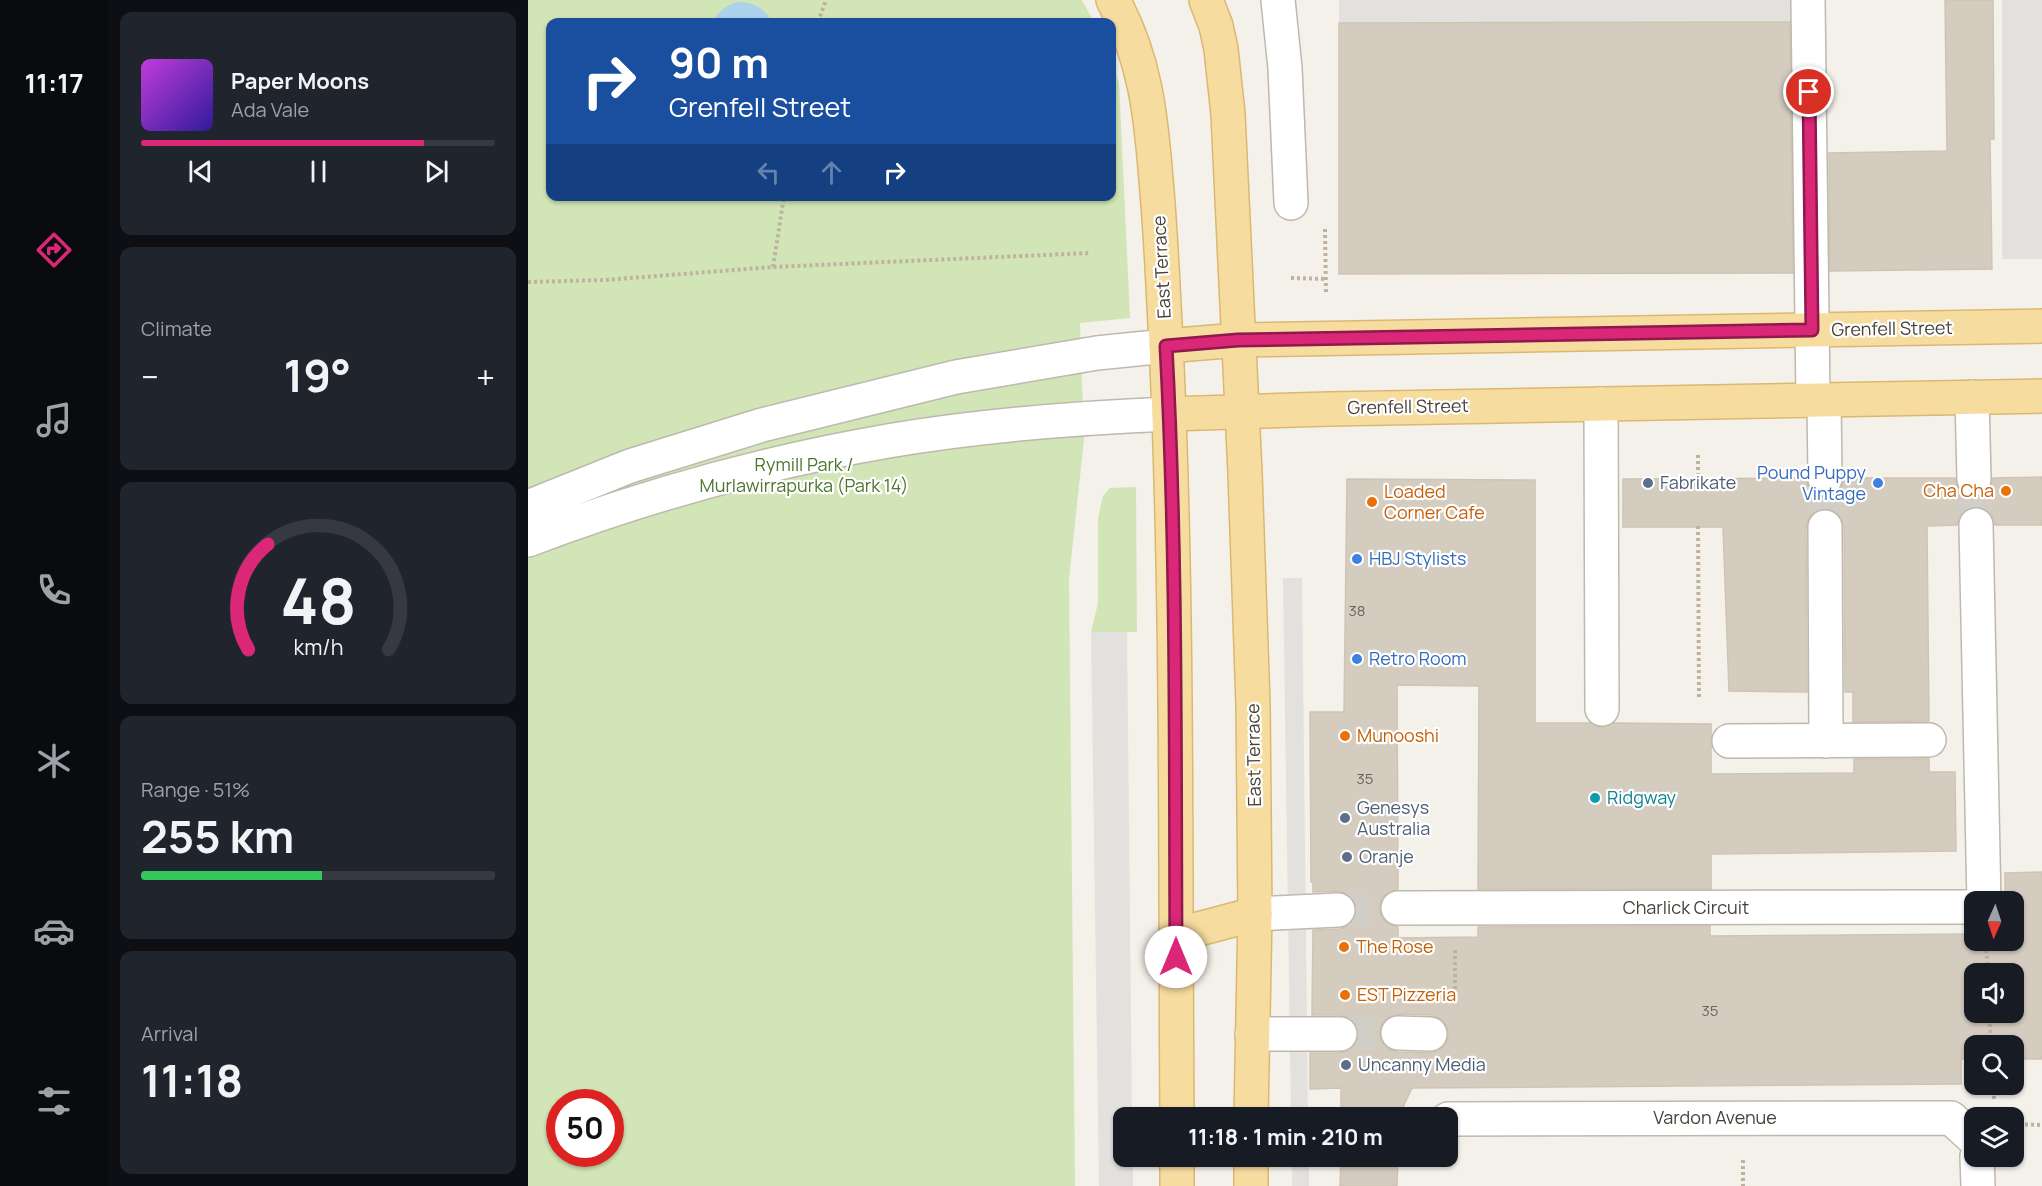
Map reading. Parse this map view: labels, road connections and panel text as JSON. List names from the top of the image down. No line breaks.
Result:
{"streets":{"main road":["East Terrace","Grenfell Street"],"street":["Charlick Circuit","Vardon Avenue"]},"crossings":[["East Terrace","Grenfell Street"]],"parks":["Rymill Park / Murlawirrapurka (Park 14)"],"places":["Fabrikate","Pound Puppy Vintage","Cha Cha","Loaded Corner Cafe","HBJ Stylists","Retro Room","Munooshi","Ridgway","Genesys Australia","Oranje","The Rose","EST Pizzeria","Uncanny Media"],"house_numbers":["38","35","35"],"north":"bottom","page":{"tabs":"11:17","turn":["90 m","Grenfell Street"],"song":["Paper Moons","Ada Vale"],"tile":["Climate",["Range · 51%","255 km"],["Arrival","11:18"]],"heat":["−","19°","+"],"limit":"50","trip":"11:18 · 1 min · 210 m","gauge":["48","km/h"]}}
